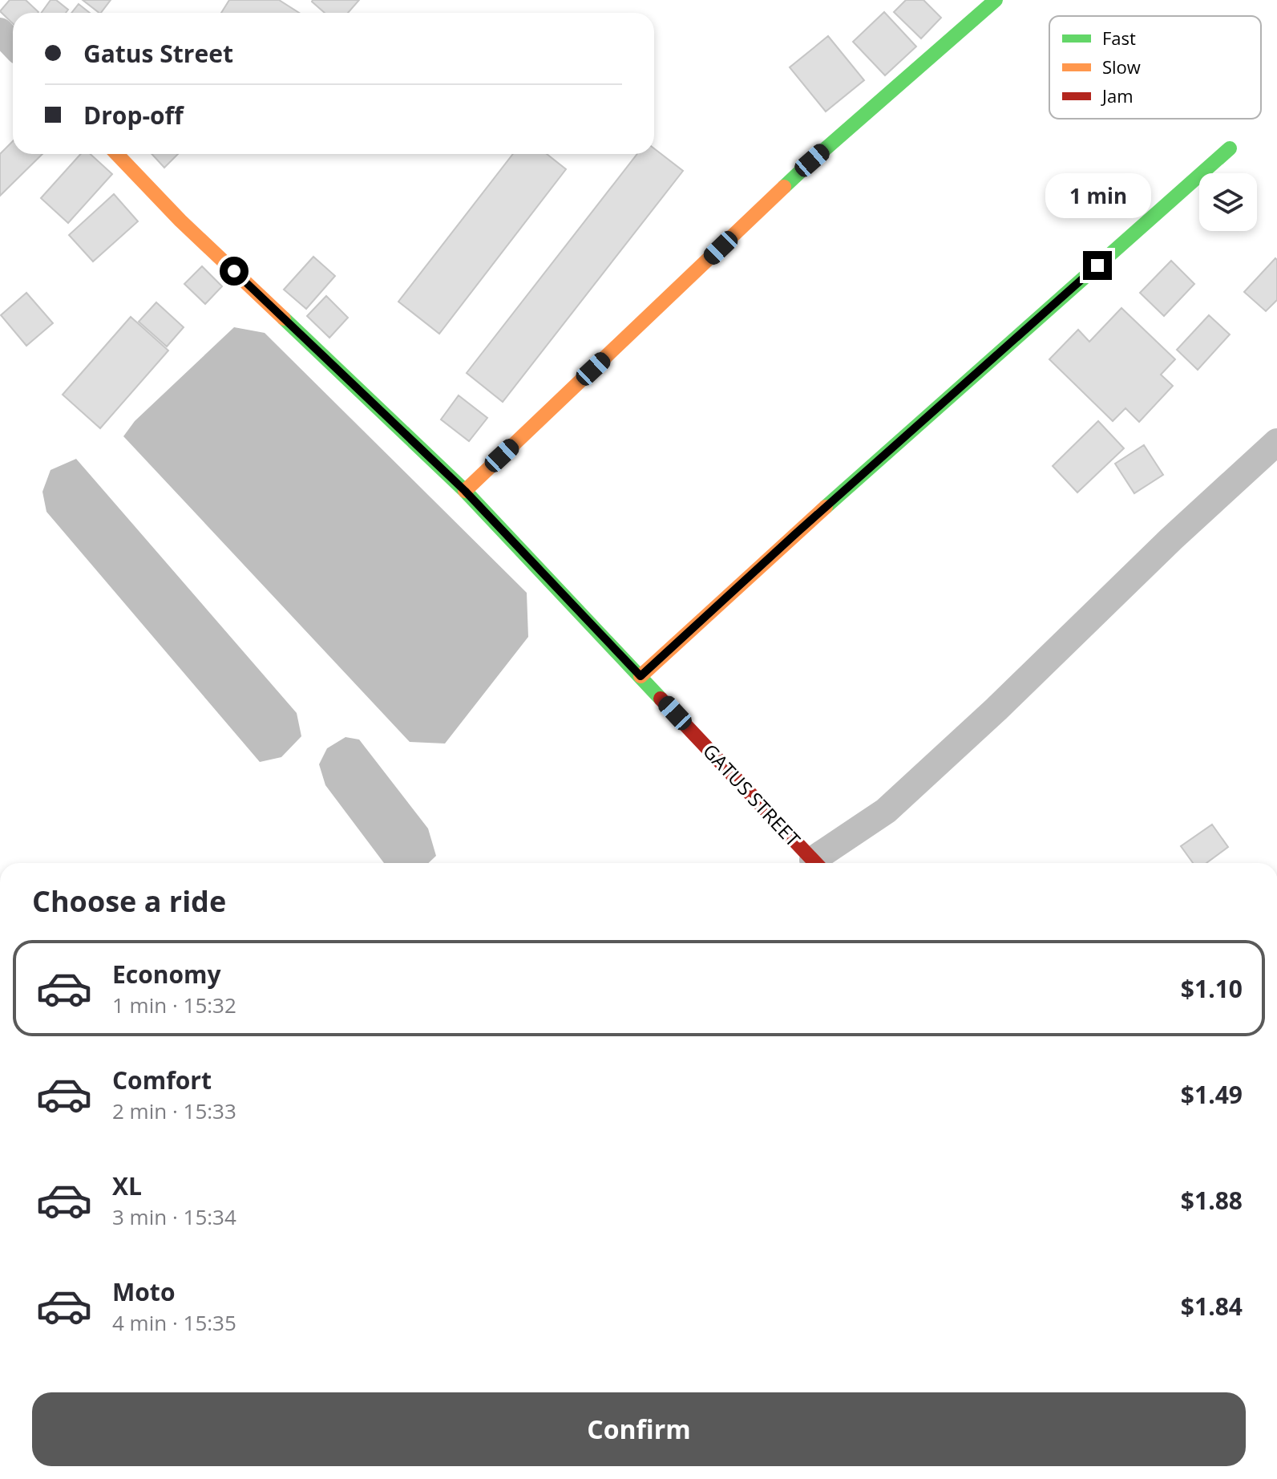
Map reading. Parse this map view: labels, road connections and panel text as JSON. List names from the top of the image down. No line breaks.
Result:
{"streets":{"street":["GATUS STREET"]},"legend":["Fast","Slow","Jam"],"page":{"banner":["Gatus Street","Drop-off"],"bubble":"1 min","heading":"Choose a ride","list":[{"name":"Economy","note":"1 min · 15:32","value":"$1.10"},{"name":"Comfort","note":"2 min · 15:33","value":"$1.49"},{"name":"XL","note":"3 min · 15:34","value":"$1.88"},{"name":"Moto","note":"4 min · 15:35","value":"$1.84"}],"buttons":"Confirm"}}
